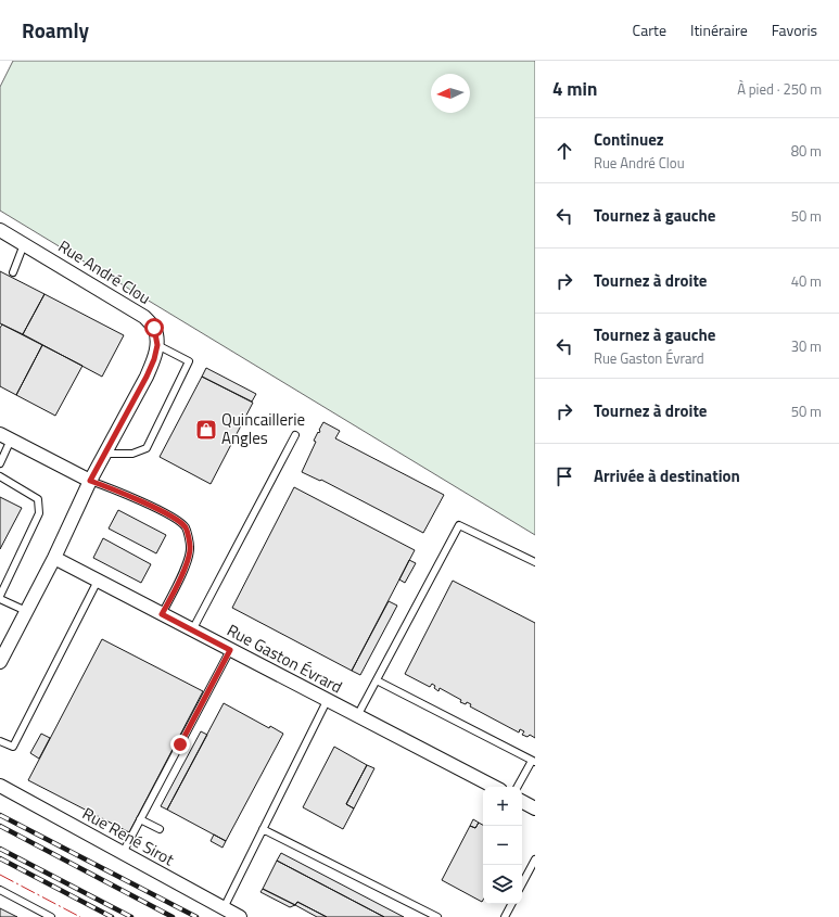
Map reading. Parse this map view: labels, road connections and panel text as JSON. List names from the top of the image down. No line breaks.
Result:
{"streets":{"street":["Rue André Clou","Rue Gaston Évrard","Rue René Sirot"]},"places":{"shop":["Quincaillerie Angles"]},"north":"left","page":{"header":"Roamly","nav":["Carte","Itinéraire","Favoris"],"heading":["4 min","À pied · 250 m"],"list":[["Continuez","Rue André Clou","80 m"],["Tournez à gauche","50 m"],["Tournez à droite","40 m"],["Tournez à gauche","Rue Gaston Évrard","30 m"],["Tournez à droite","50 m"],"Arrivée à destination"],"map_buttons":["+","−"]}}
